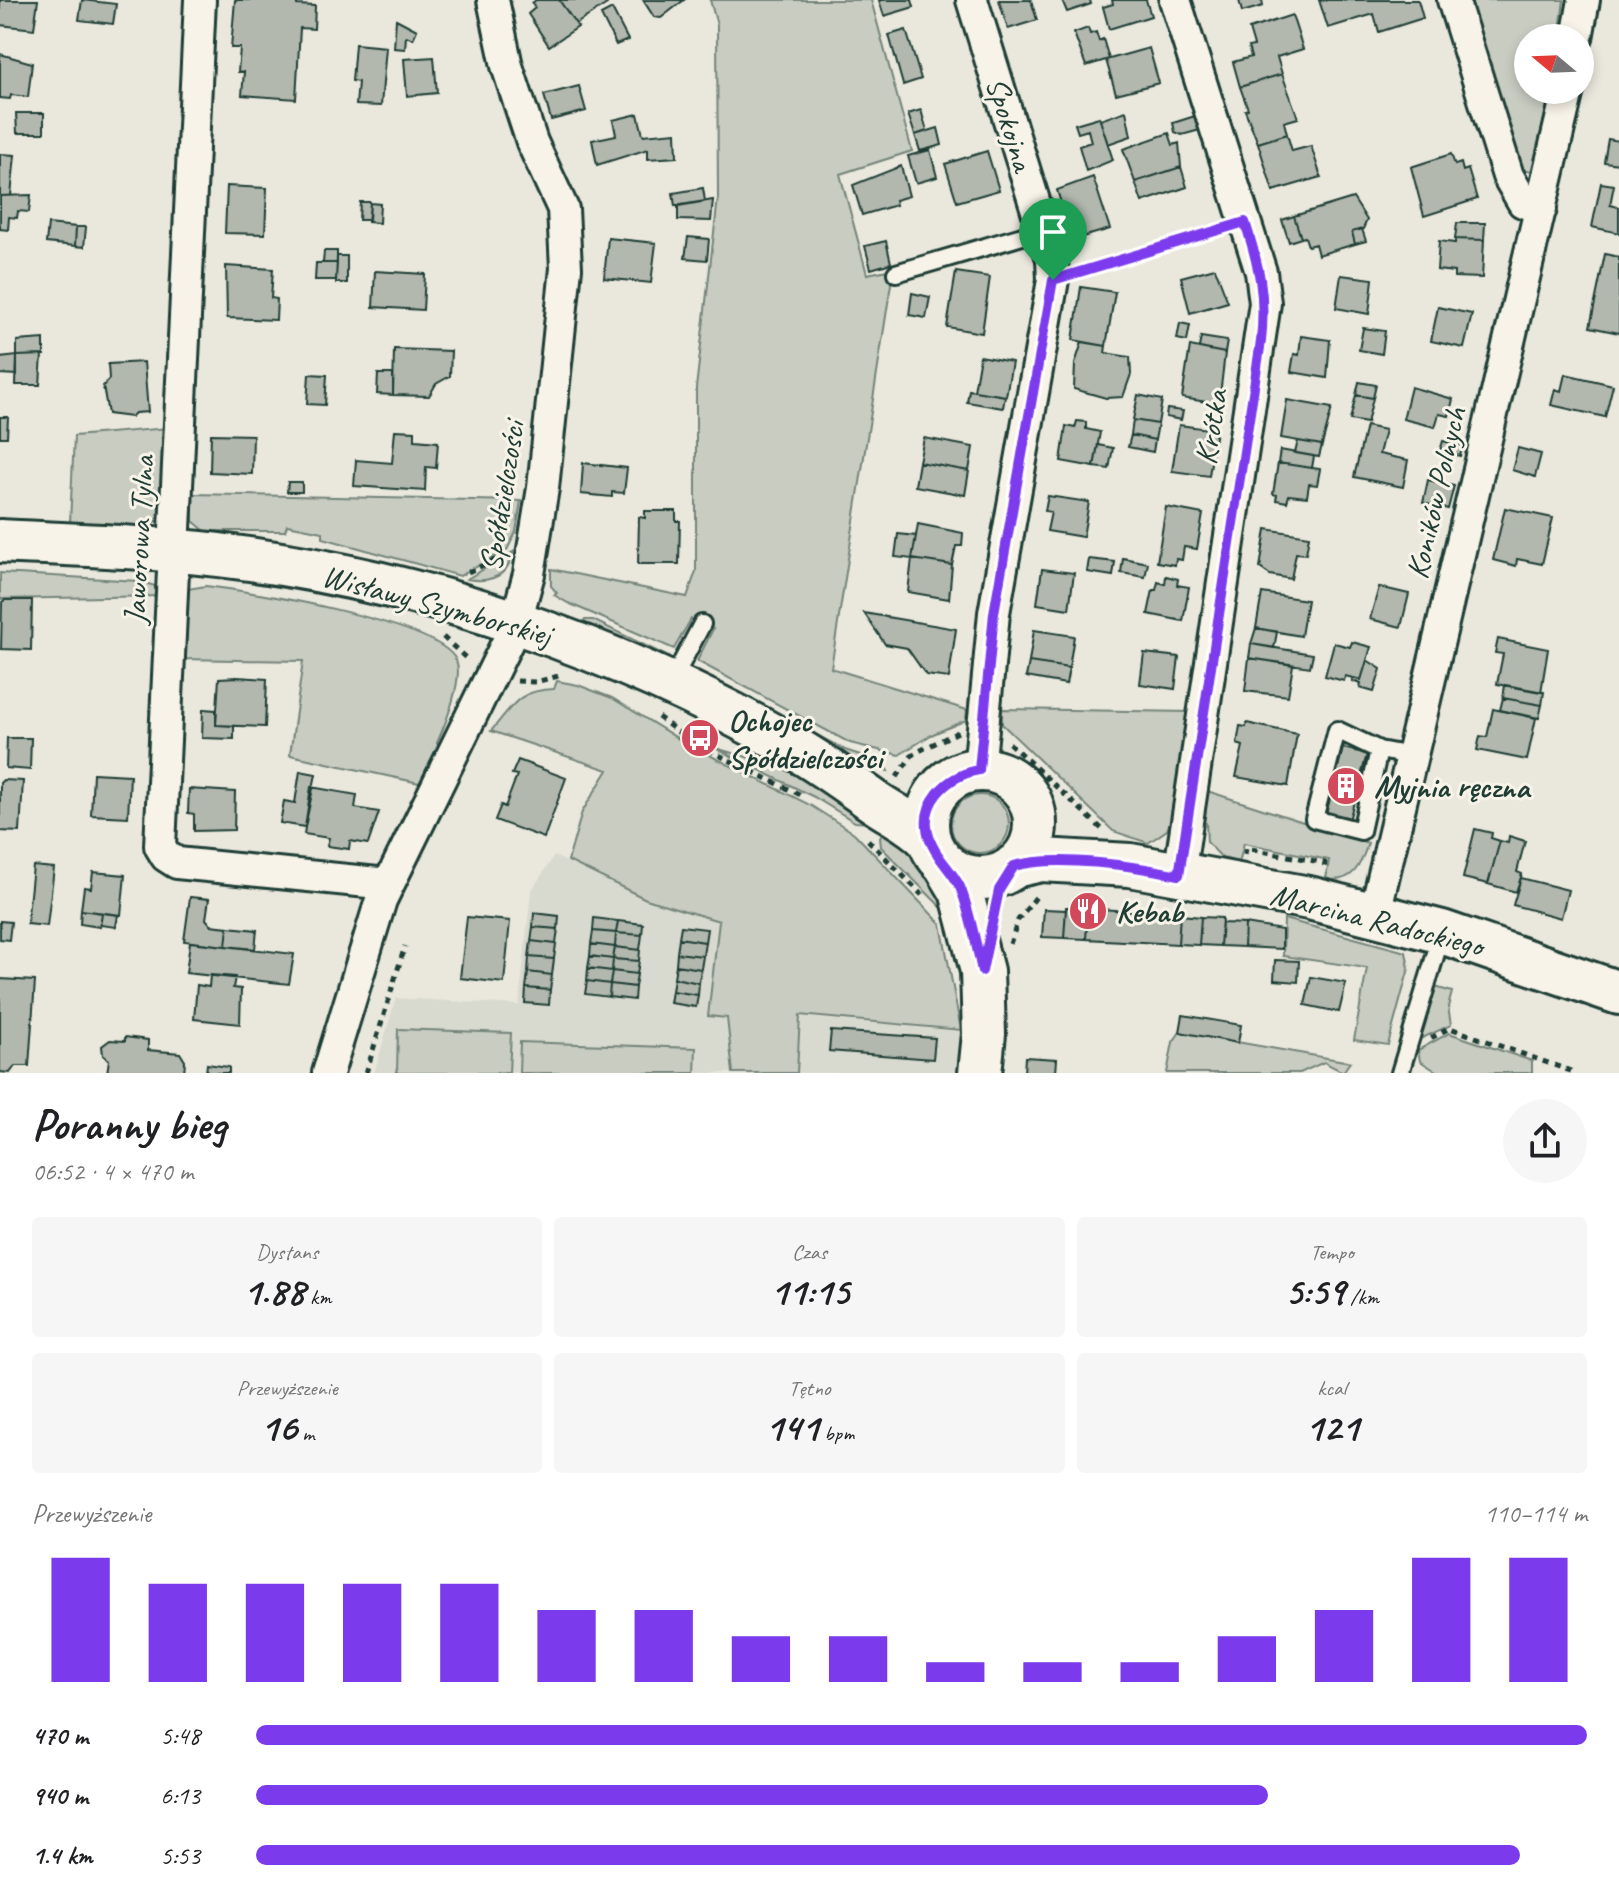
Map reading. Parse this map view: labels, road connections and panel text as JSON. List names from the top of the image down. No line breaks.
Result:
{"streets":{"street":["Spokojna","Krótka","Koników Polnych","Spółdzielczości","Jaworowa Tylna","Wisławy Szymborskiej","Marcina Radockiego"]},"crossings":[["Spokojna","Wisławy Szymborskiej"],["Spokojna","Marcina Radockiego"],["Krótka","Marcina Radockiego"],["Koników Polnych","Marcina Radockiego"],["Spółdzielczości","Jaworowa Tylna"],["Spółdzielczości","Wisławy Szymborskiej"],["Jaworowa Tylna","Wisławy Szymborskiej"],["Wisławy Szymborskiej","Marcina Radockiego"]],"places":{"bus stop":["Ochojec Spółdzielczości"],"building":["Myjnia ręczna"],"restaurant":["Kebab"]},"north":"left","page":{"heading":["Poranny bieg","06:52 · 4 × 470 m"],"stats":[["Dystans","1.88 km"],["Czas","11:15"],["Tempo","5:59 /km"],["Przewyższenie","16 m"],["Tętno","141 bpm"],["kcal","121"]],"chart":["Przewyższenie","110–114 m"],"list":[{"name":"470 m","note":"5:48"},{"name":"940 m","note":"6:13"},{"name":"1.4 km","note":"5:53"}]}}
